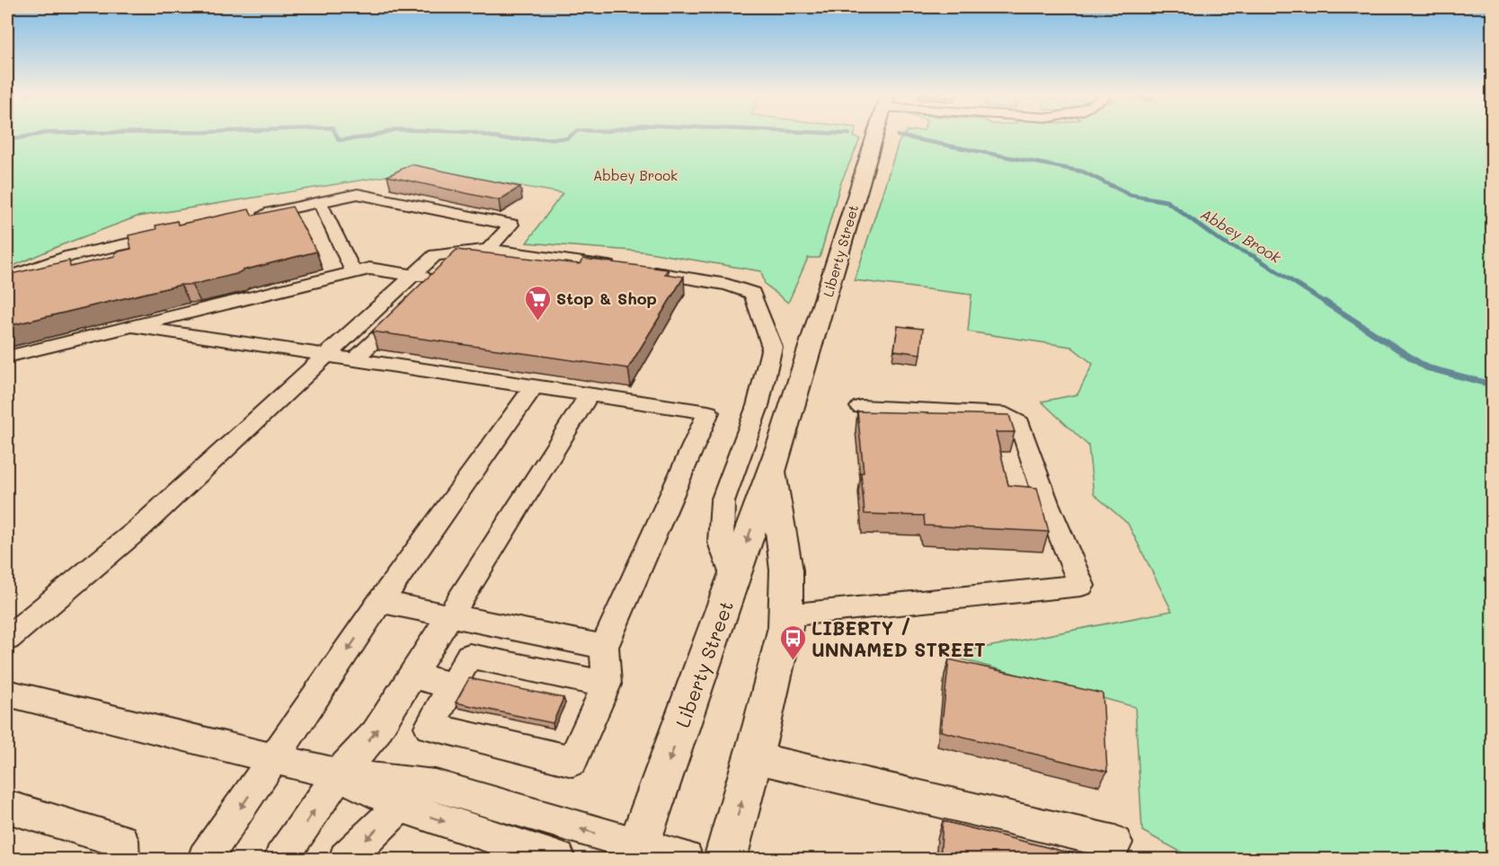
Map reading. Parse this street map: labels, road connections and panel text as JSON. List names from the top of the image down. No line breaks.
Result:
{"streets":{"main road":["Liberty Street"]},"water":["Abbey Brook"],"parks":["Abbey Brook"],"places":{"supermarket":["Stop & Shop"],"bus stop":["LIBERTY / UNNAMED STREET"]}}
